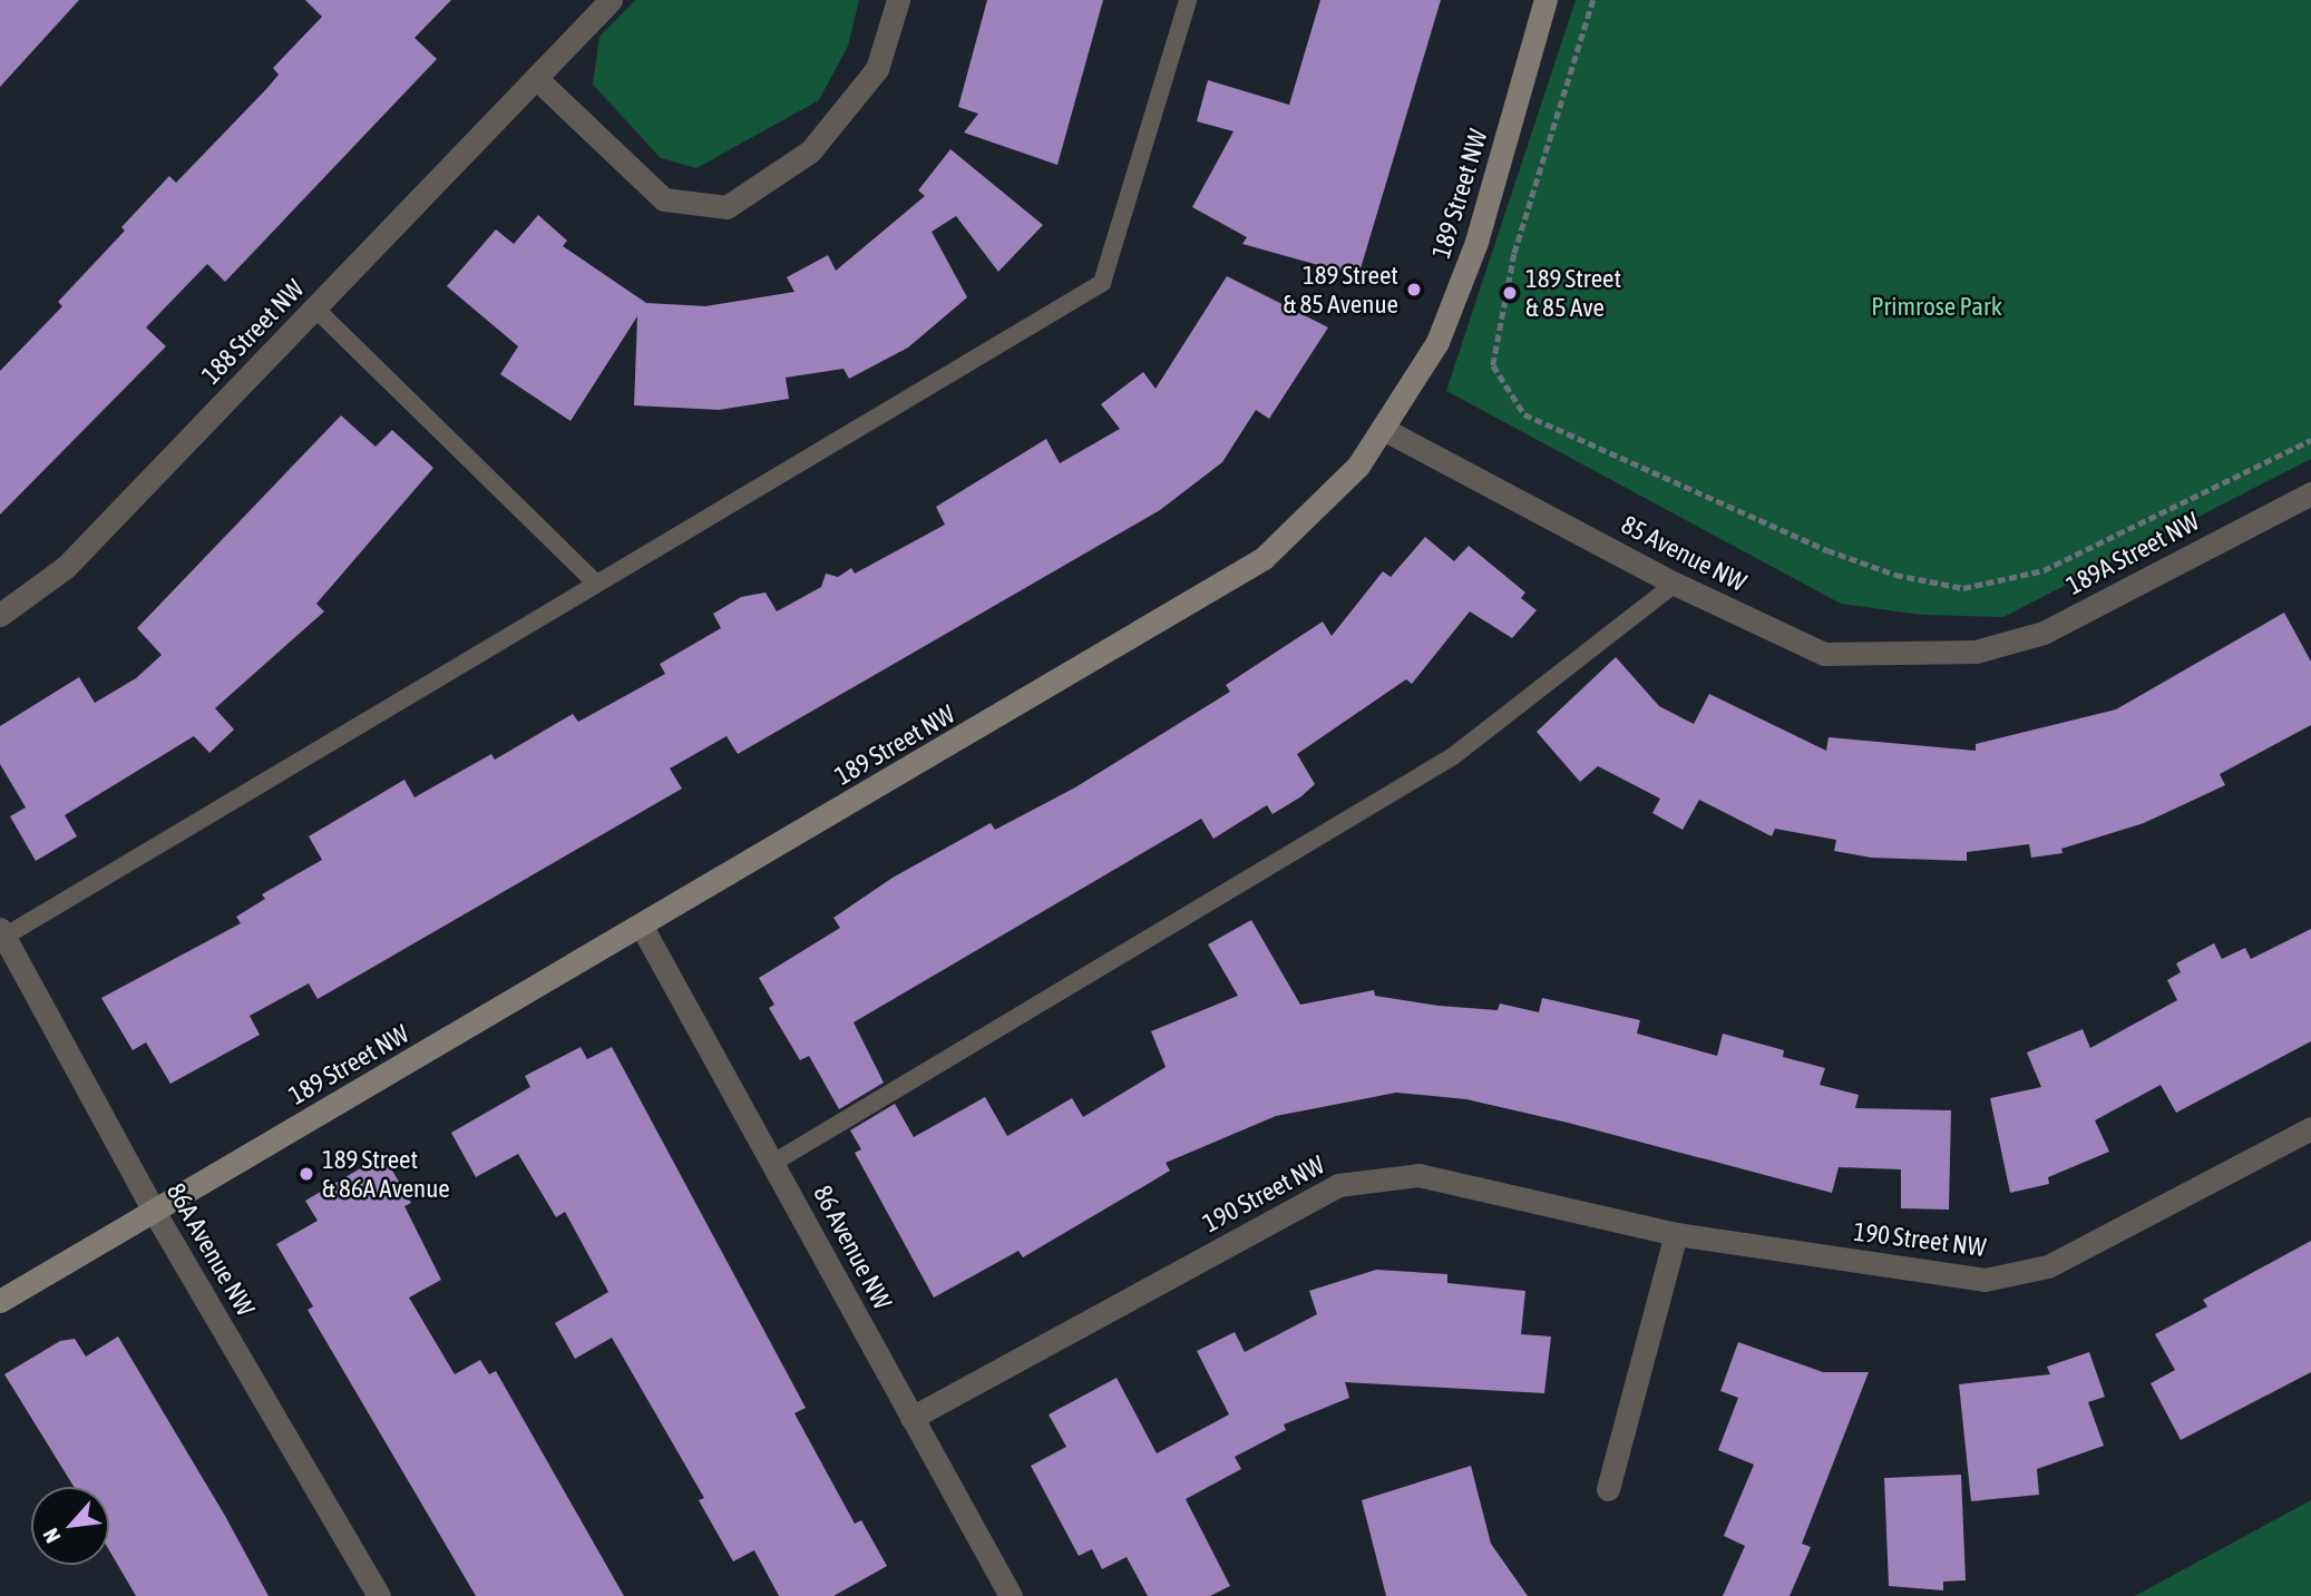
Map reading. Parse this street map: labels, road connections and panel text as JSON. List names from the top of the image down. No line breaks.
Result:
{"streets":{"street":["189 Street NW","188 Street NW","85 Avenue NW","189A Street NW","190 Street NW","86 Avenue NW","86A Avenue NW"]},"crossings":[["189 Street NW","85 Avenue NW"],["189 Street NW","86 Avenue NW"],["189 Street NW","86A Avenue NW"],["85 Avenue NW","189A Street NW"],["190 Street NW","86 Avenue NW"]],"parks":["Primrose Park"],"places":["189 Street & 85 Avenue","189 Street & 85 Ave","189 Street & 86A Avenue"],"north":"bottom left"}
